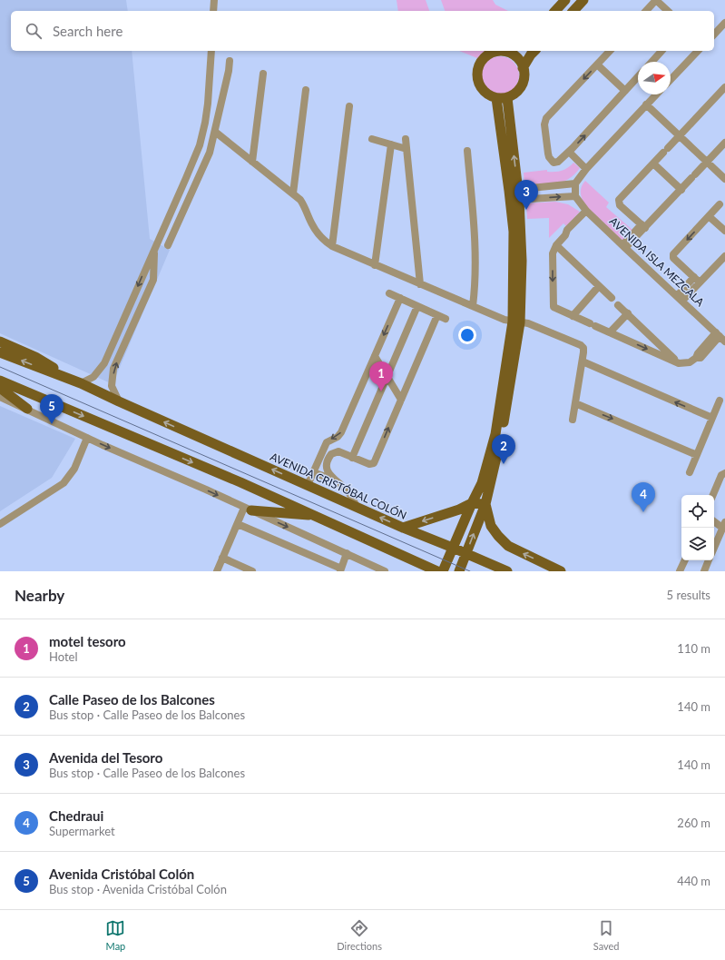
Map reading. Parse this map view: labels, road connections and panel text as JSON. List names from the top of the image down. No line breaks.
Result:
{"streets":{"main road":["AVENIDA CRISTÓBAL COLÓN"],"street":["AVENIDA ISLA MEZCALA"]},"north":"right","page":{"search":"Search here","pins":["3","1","5","2","4"],"heading":["Nearby","5 results"],"list":[{"mark":"1","name":"motel tesoro","note":"Hotel","value":"110 m"},{"mark":"2","name":"Calle Paseo de los Balcones","note":"Bus stop · Calle Paseo de los Balcones","value":"140 m"},{"mark":"3","name":"Avenida del Tesoro","note":"Bus stop · Calle Paseo de los Balcones","value":"140 m"},{"mark":"4","name":"Chedraui","note":"Supermarket","value":"260 m"},{"mark":"5","name":"Avenida Cristóbal Colón","note":"Bus stop · Avenida Cristóbal Colón","value":"440 m"}],"nav":["Map","Directions","Saved"]}}
